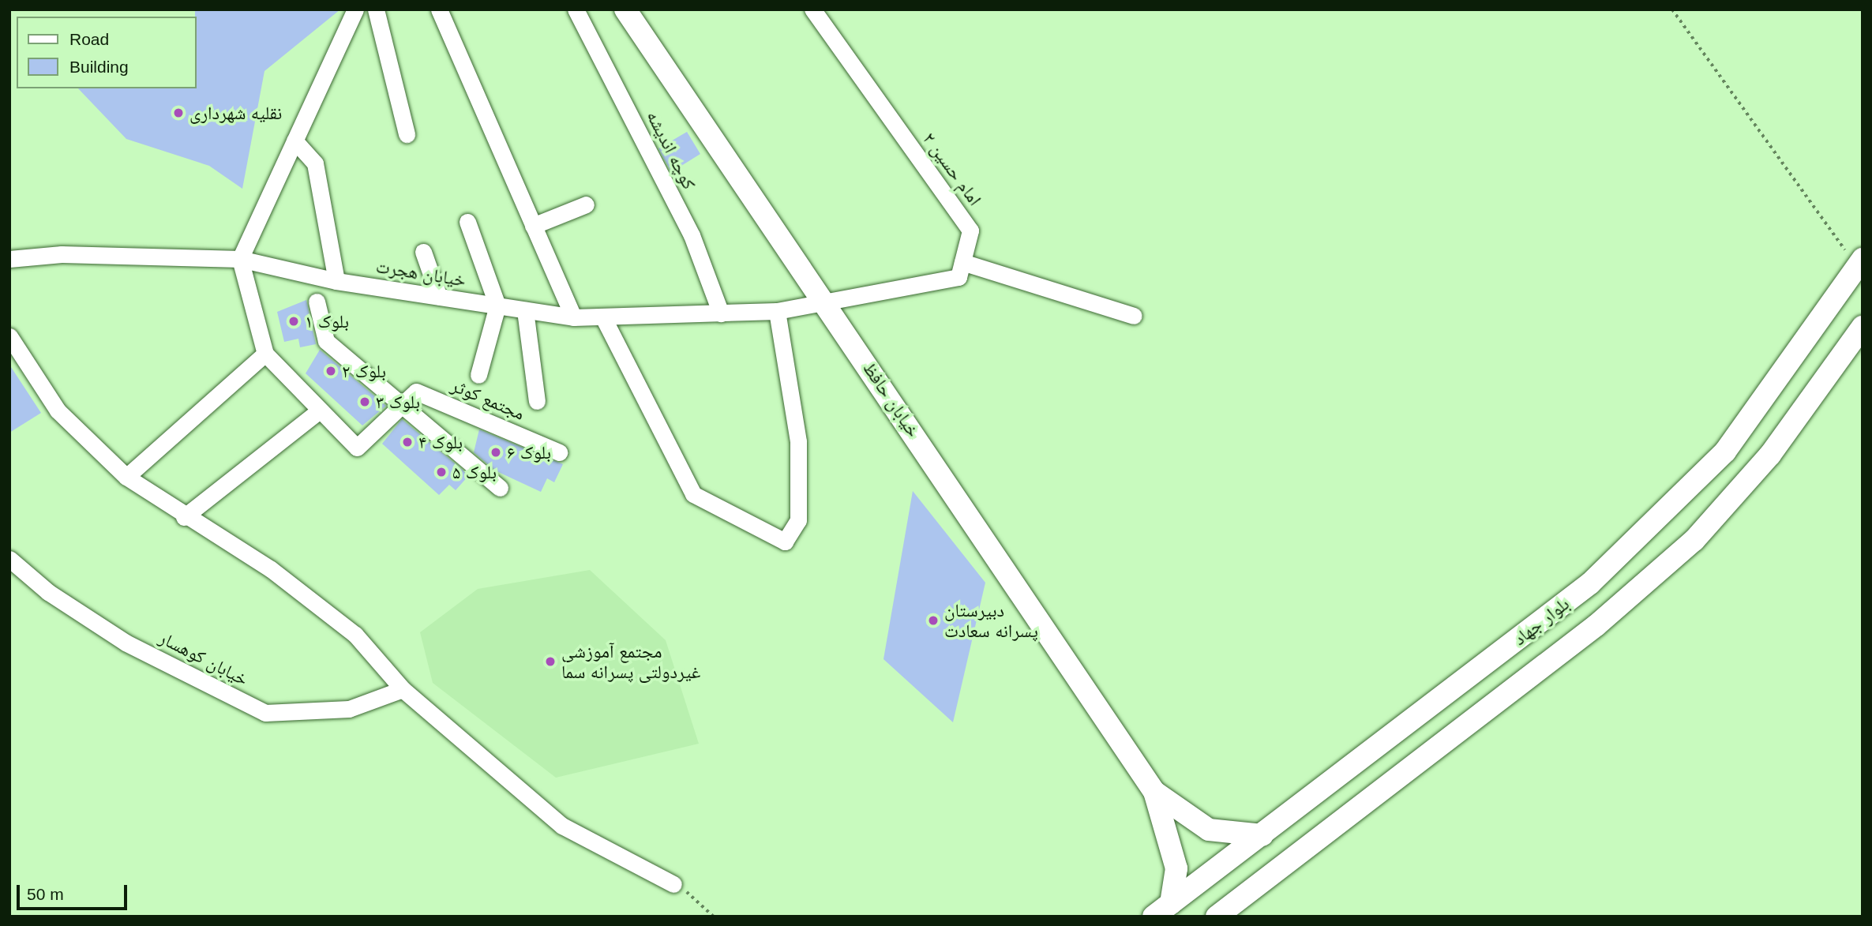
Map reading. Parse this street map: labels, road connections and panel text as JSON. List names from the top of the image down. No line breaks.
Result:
{"streets":{"main road":["خیابان حافظ","بلوار جهاد"],"street":["کوچه اندیشه","امام حسین ۲","خیابان هجرت","مجتمع کوثر","خیابان کوهسار"]},"crossings":[["کوچه اندیشه","خیابان هجرت"],["امام حسین ۲","خیابان هجرت"],["امام حسین ۲","خیابان حافظ"],["خیابان هجرت","خیابان حافظ"]],"places":["نقلیه شهرداری","بلوک ۱","بلوک ۲","بلوک ۳","بلوک ۴","بلوک ۶","بلوک ۵","دبیرستان پسرانه سعادت","مجتمع آموزشی غیردولتی پسرانه سما"],"legend":["Road","Building"],"scale_bar":"50 m"}
